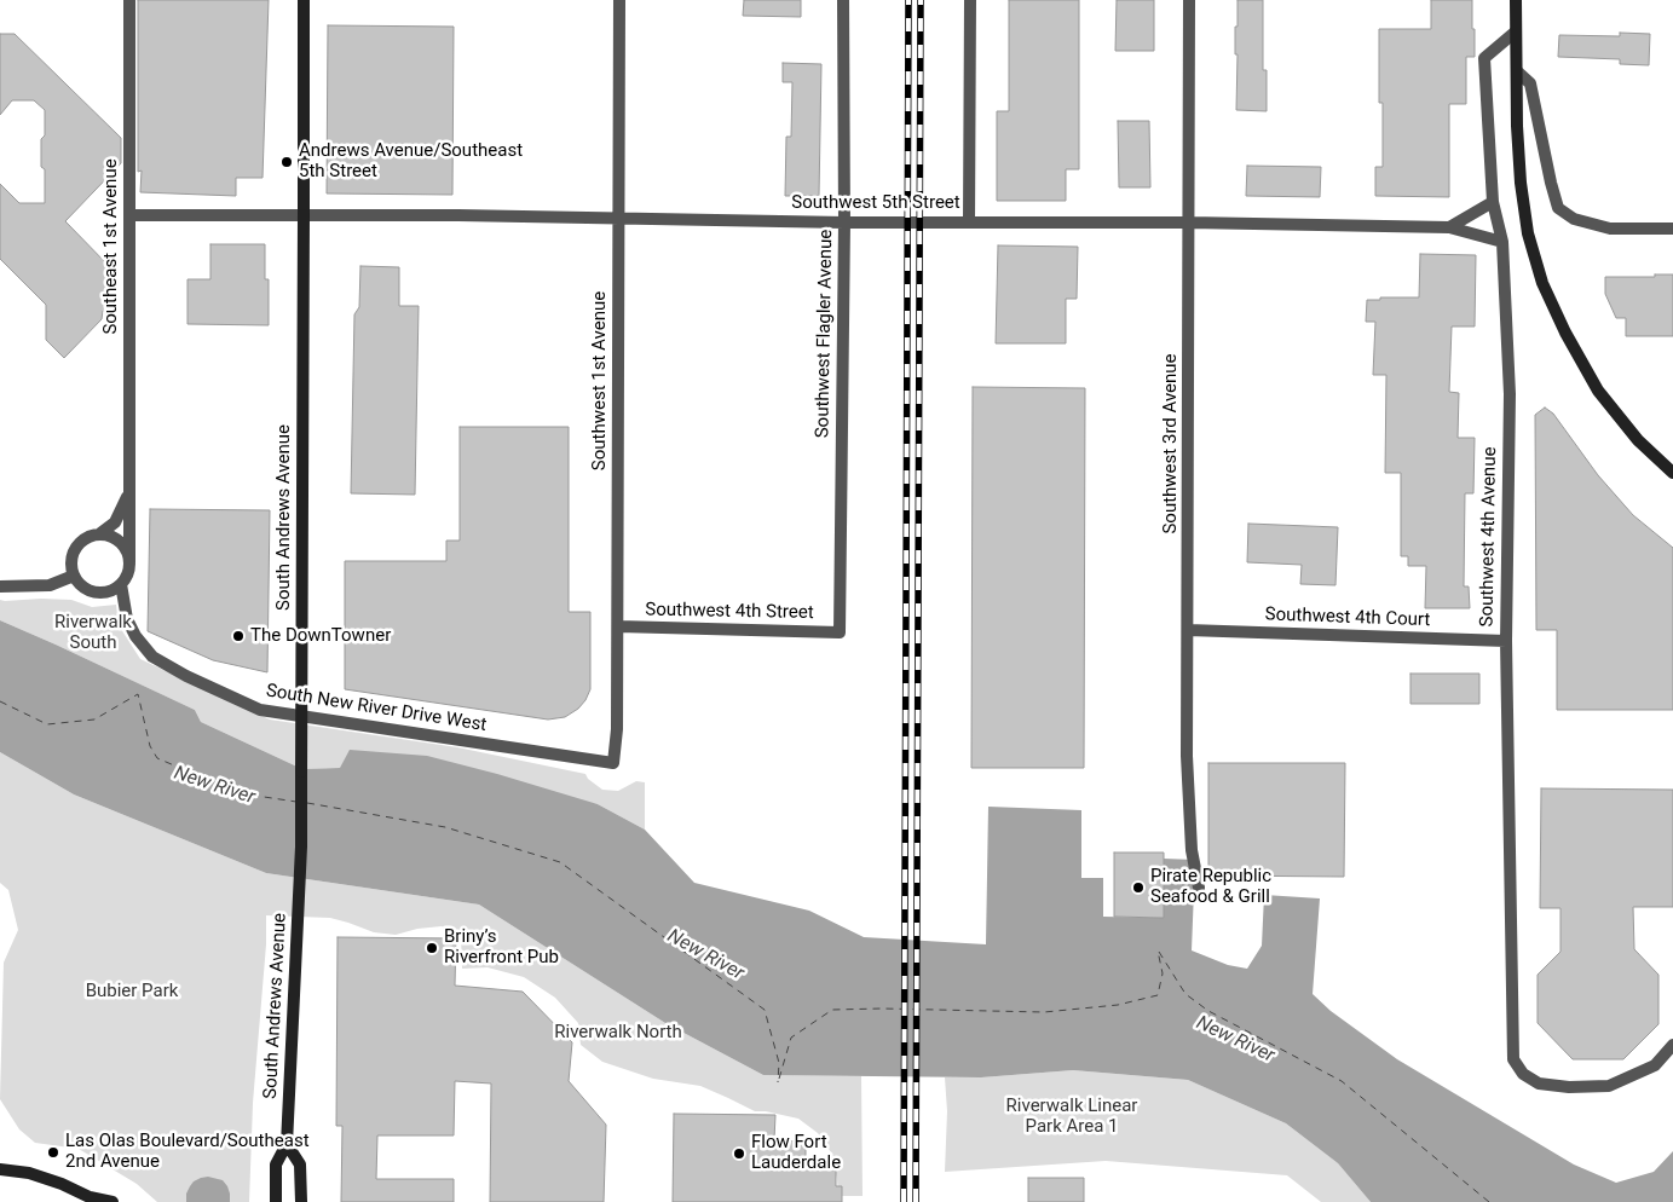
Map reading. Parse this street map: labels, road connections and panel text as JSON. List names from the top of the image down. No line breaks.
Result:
{"streets":{"main road":["South Andrews Avenue"],"street":["Southwest 5th Street","Southeast 1st Avenue","Southwest Flagler Avenue","Southwest 1st Avenue","Southwest 3rd Avenue","Southwest 4th Avenue","Southwest 4th Street","Southwest 4th Court","South New River Drive West"]},"crossings":[["Southwest 5th Street","Southeast 1st Avenue"],["Southwest 5th Street","Southwest Flagler Avenue"],["Southwest 5th Street","Southwest 1st Avenue"],["Southwest 5th Street","Southwest 3rd Avenue"],["Southwest 5th Street","South Andrews Avenue"],["Southwest 5th Street","Southwest 4th Avenue"],["Southeast 1st Avenue","South New River Drive West"],["Southwest Flagler Avenue","Southwest 4th Street"],["Southwest 1st Avenue","Southwest 4th Street"],["Southwest 1st Avenue","South New River Drive West"],["Southwest 3rd Avenue","Southwest 4th Court"],["Southwest 4th Avenue","Southwest 4th Court"]],"water":["New River"],"parks":["Riverwalk South","Bubier Park","Riverwalk North","Riverwalk Linear Park Area 1"],"places":["Andrews Avenue/Southeast 5th Street","The DownTowner","Pirate Republic Seafood & Grill","Briny’s Riverfront Pub","Las Olas Boulevard/Southeast 2nd Avenue","Flow Fort Lauderdale"]}
